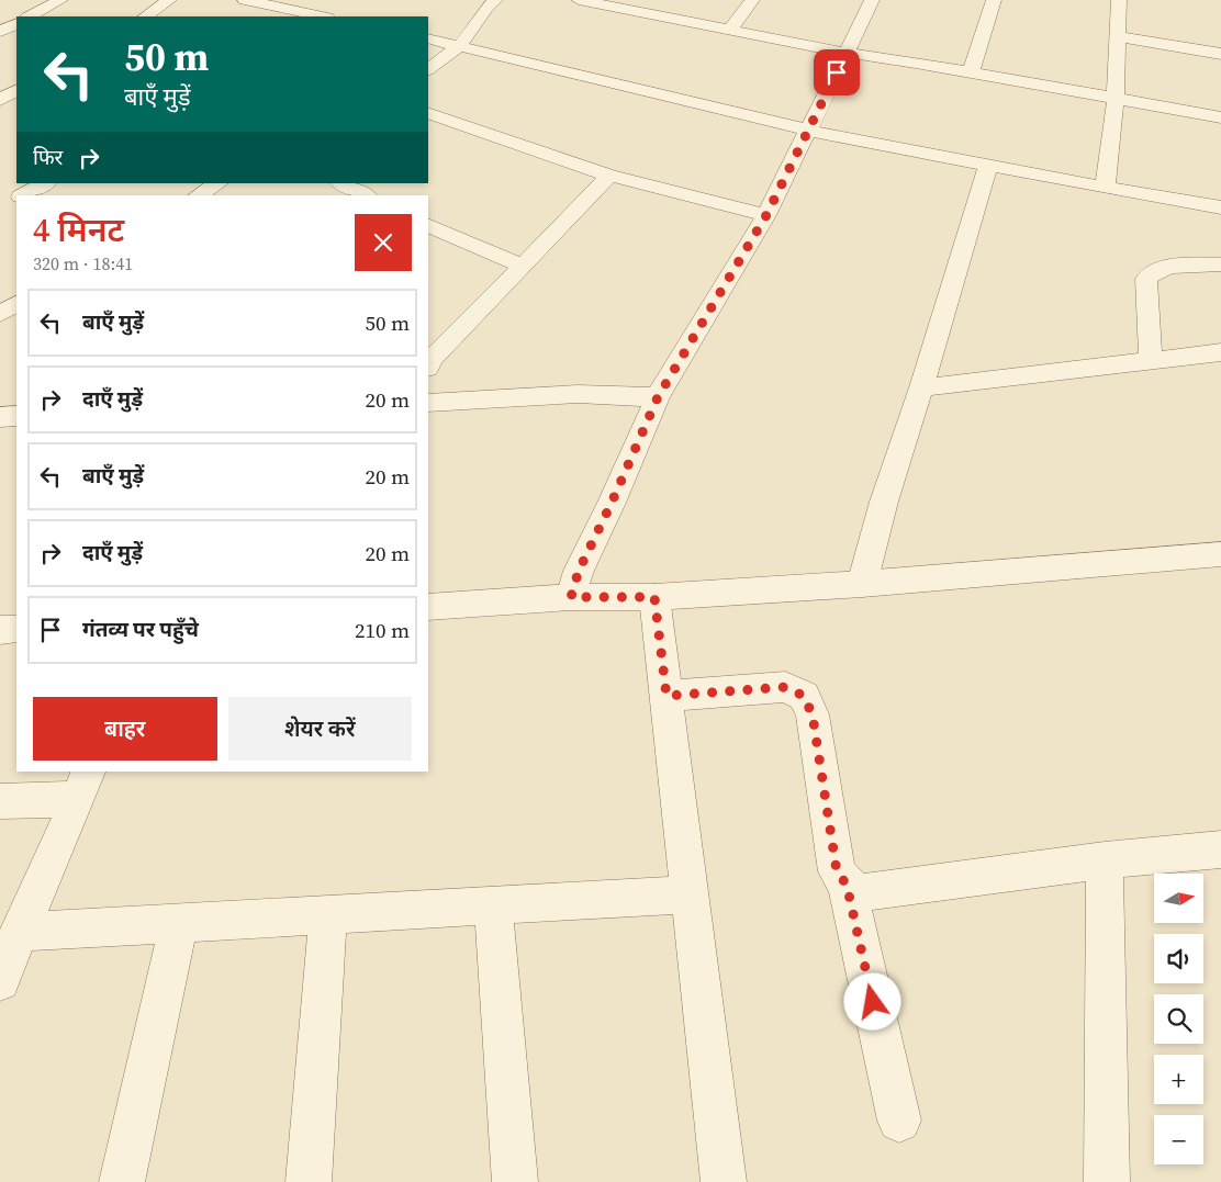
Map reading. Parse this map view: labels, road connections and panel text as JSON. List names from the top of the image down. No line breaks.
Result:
{"north":"right","page":{"turn":["50 m","बाएँ मुड़ें"],"then":"फिर","heading":["4 मिनट","320 m · 18:41"],"list":[{"name":"बाएँ मुड़ें","value":"50 m"},{"name":"दाएँ मुड़ें","value":"20 m"},{"name":"बाएँ मुड़ें","value":"20 m"},{"name":"दाएँ मुड़ें","value":"20 m"},{"name":"गंतव्य पर पहुँचे","value":"210 m"}],"buttons":["बाहर","शेयर करें"],"map_buttons":["+","−"]}}
